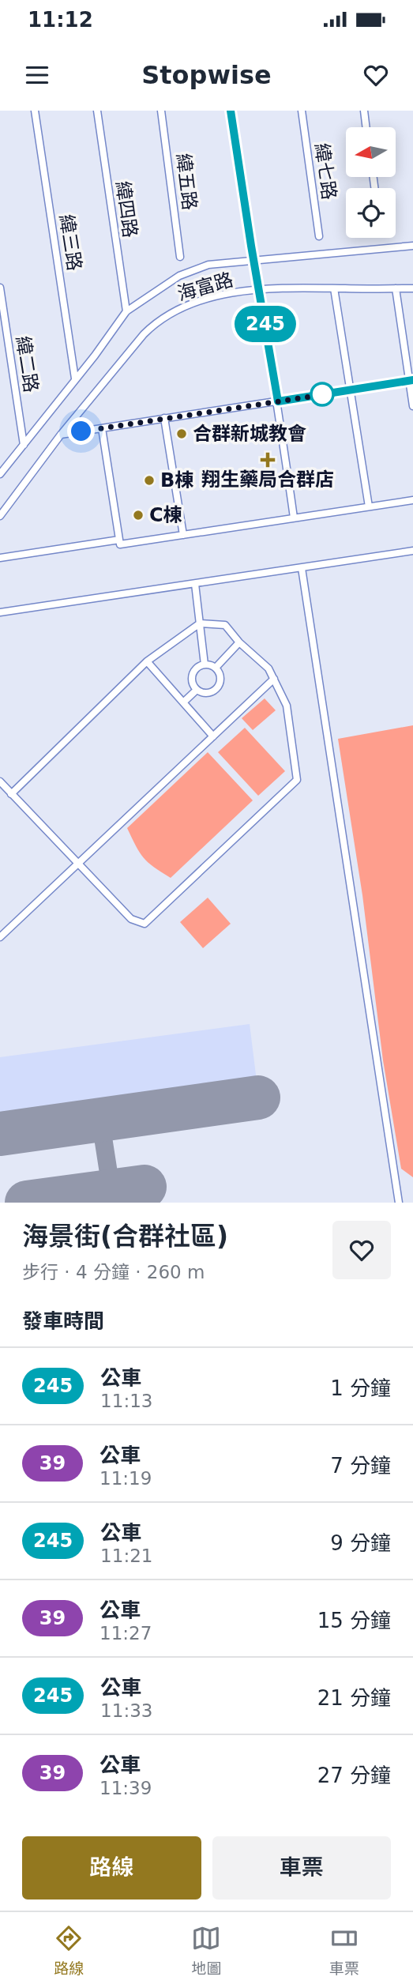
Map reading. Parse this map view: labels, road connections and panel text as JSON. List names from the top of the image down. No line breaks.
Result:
{"streets":{"street":["緯七路","緯五路","緯四路","緯三路","海富路","緯二路"]},"places":{"other":["合群新城教會","B棟","C棟"],"health":["翔生藥局合群店"]},"lines":["bus line 245"],"north":"left","page":{"status":"11:12","header":"Stopwise","on_map":"245","heading":[["海景街(合群社區)","步行 · 4 分鐘 · 260 m"],"發車時間"],"list":[{"mark":"245","name":"公車","note":"11:13","value":"1 分鐘"},{"mark":"39","name":"公車","note":"11:19","value":"7 分鐘"},{"mark":"245","name":"公車","note":"11:21","value":"9 分鐘"},{"mark":"39","name":"公車","note":"11:27","value":"15 分鐘"},{"mark":"245","name":"公車","note":"11:33","value":"21 分鐘"},{"mark":"39","name":"公車","note":"11:39","value":"27 分鐘"}],"buttons":["路線","車票"],"tabs":["路線","地圖","車票"]}}
